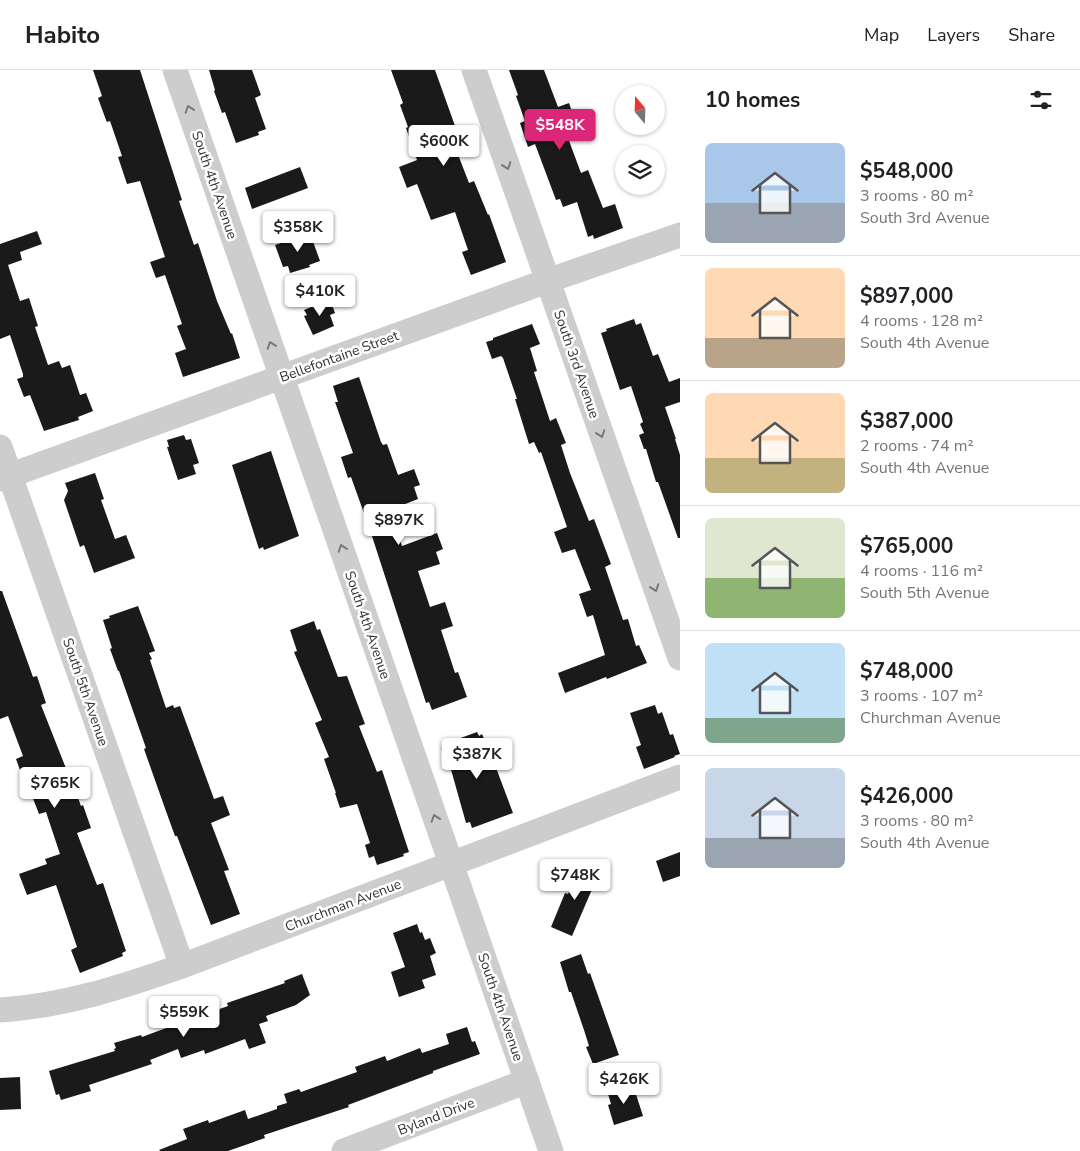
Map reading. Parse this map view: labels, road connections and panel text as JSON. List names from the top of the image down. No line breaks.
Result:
{"streets":{"street":["South 4th Avenue","Bellefontaine Street","South 3rd Avenue","South 5th Avenue","Churchman Avenue","Byland Drive"]},"crossings":[["South 4th Avenue","Bellefontaine Street"],["South 4th Avenue","Churchman Avenue"],["South 4th Avenue","Byland Drive"],["Bellefontaine Street","South 3rd Avenue"],["Bellefontaine Street","South 5th Avenue"],["South 5th Avenue","Churchman Avenue"]],"one_way":["South 4th Avenue","South 3rd Avenue"],"north":"top","page":{"header":"Habito","nav":["Map","Layers","Share"],"heading":"10 homes","price":["$548K","$600K","$358K","$410K","$897K","$387K","$765K","$748K","$559K","$426K"],"list":[{"name":"$548,000","note":"3 rooms · 80 m² · South 3rd Avenue"},{"name":"$897,000","note":"4 rooms · 128 m² · South 4th Avenue"},{"name":"$387,000","note":"2 rooms · 74 m² · South 4th Avenue"},{"name":"$765,000","note":"4 rooms · 116 m² · South 5th Avenue"},{"name":"$748,000","note":"3 rooms · 107 m² · Churchman Avenue"},{"name":"$426,000","note":"3 rooms · 80 m² · South 4th Avenue"}]}}
